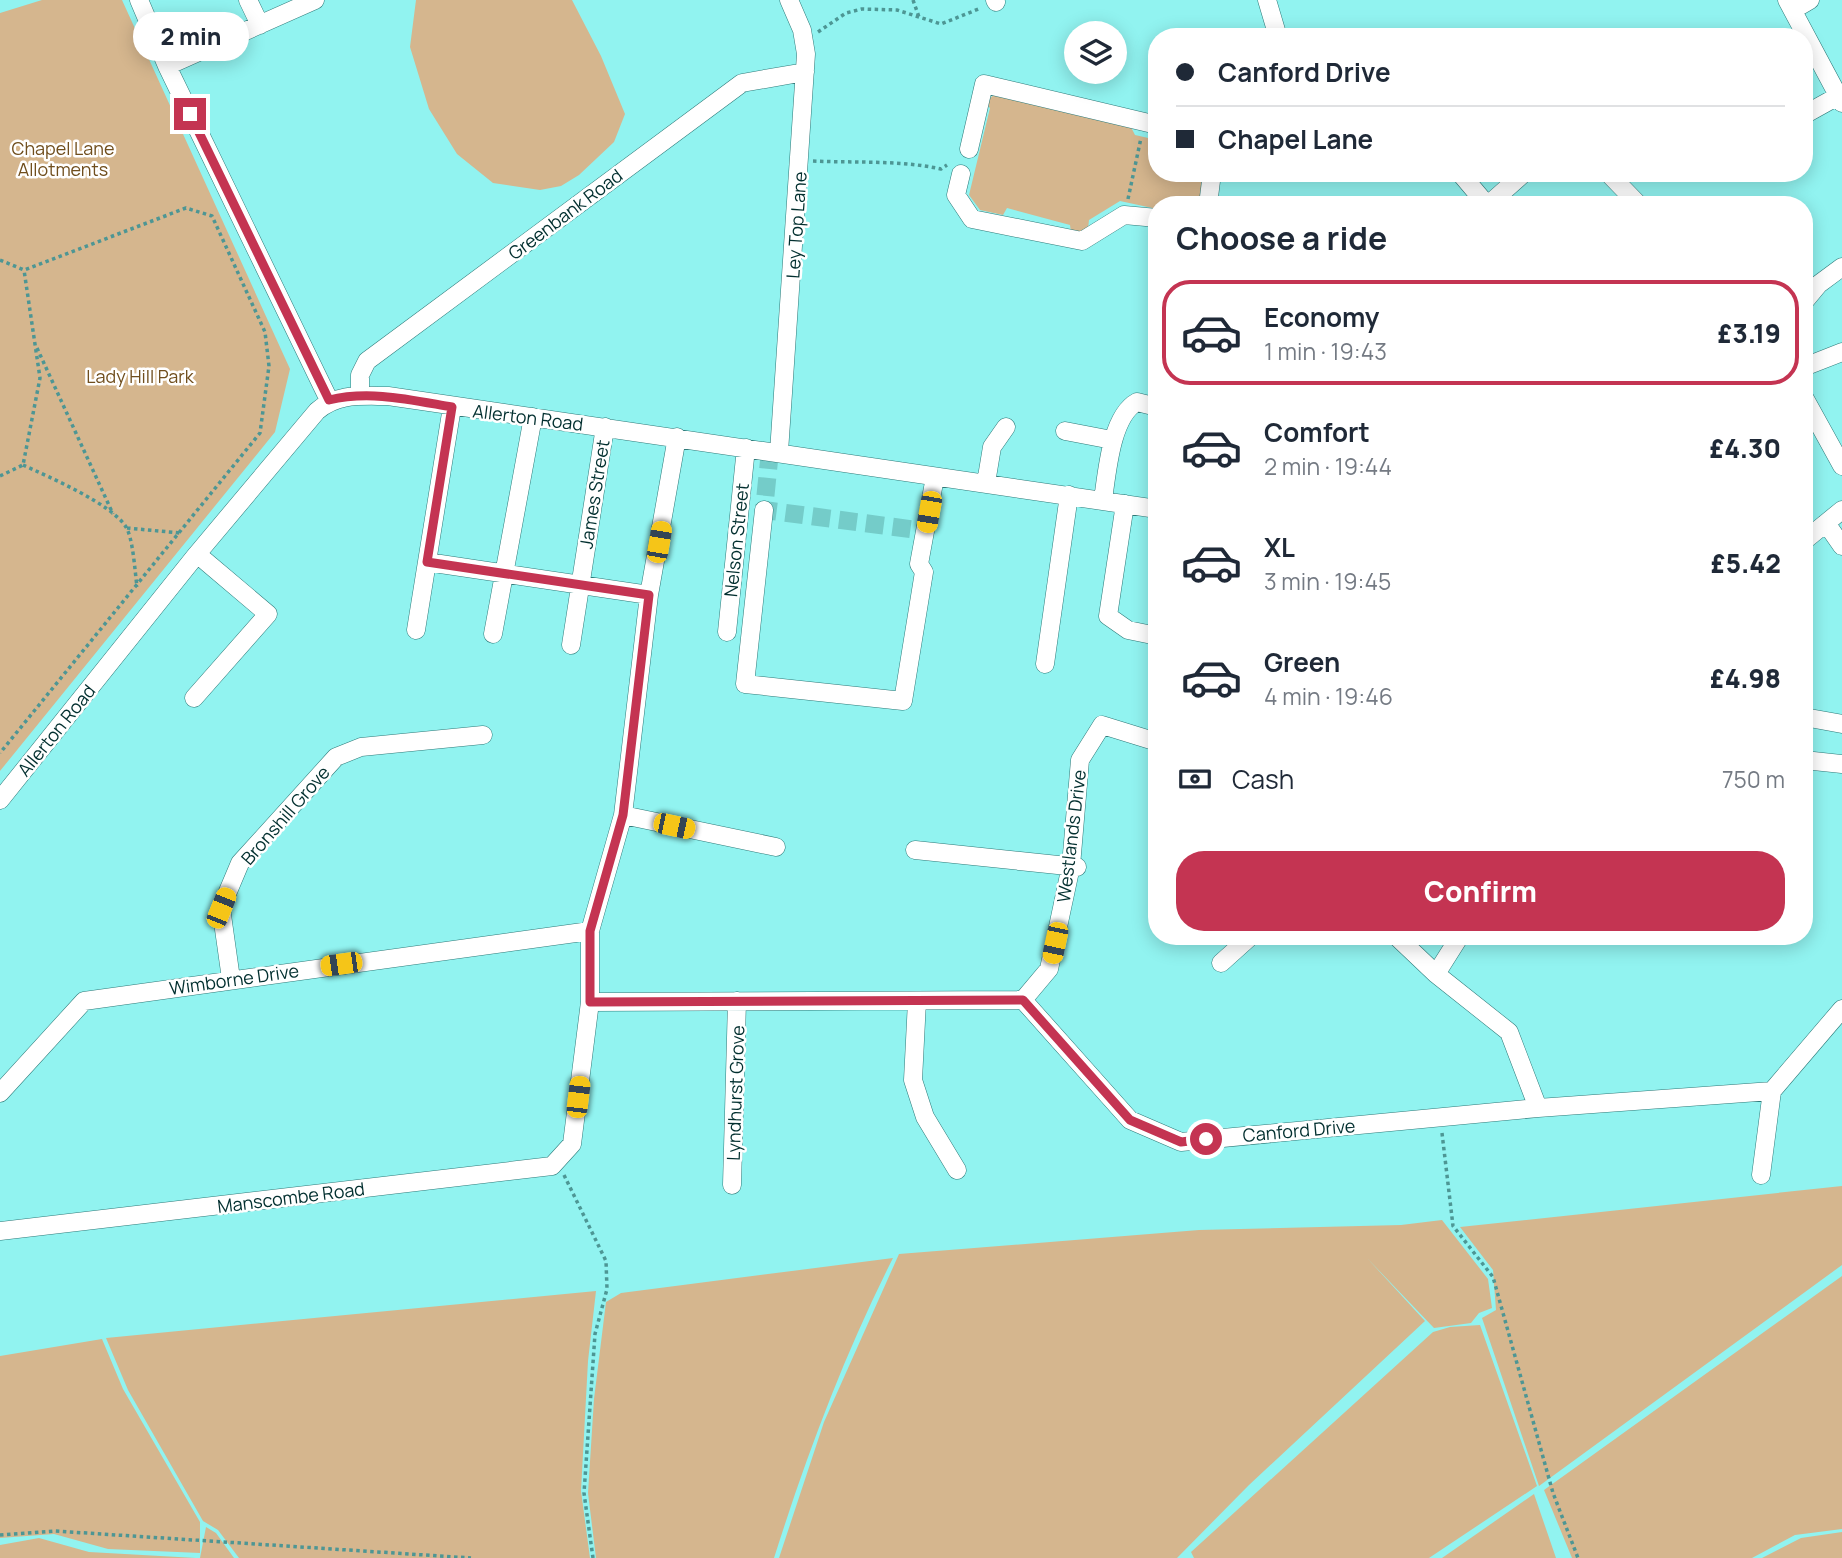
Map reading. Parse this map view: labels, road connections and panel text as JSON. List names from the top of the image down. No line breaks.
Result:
{"streets":{"street":["Greenbank Road","Ley Top Lane","Allerton Road","James Street","Nelson Street","Bronshill Grove","Westlands Drive","Wimborne Drive","Lyndhurst Grove","Canford Drive","Manscombe Road"]},"crossings":[["Greenbank Road","Ley Top Lane"],["Greenbank Road","Allerton Road"],["Ley Top Lane","Allerton Road"],["Allerton Road","James Street"],["Allerton Road","Nelson Street"],["Bronshill Grove","Wimborne Drive"],["Westlands Drive","Canford Drive"]],"parks":["Chapel Lane Allotments","Lady Hill Park"],"page":{"bubble":"2 min","banner":["Canford Drive","Chapel Lane"],"heading":"Choose a ride","list":[{"name":"Economy","note":"1 min · 19:43","value":"£3.19"},{"name":"Comfort","note":"2 min · 19:44","value":"£4.30"},{"name":"XL","note":"3 min · 19:45","value":"£5.42"},{"name":"Green","note":"4 min · 19:46","value":"£4.98"}],"pay":["Cash","750 m"],"buttons":"Confirm"}}
